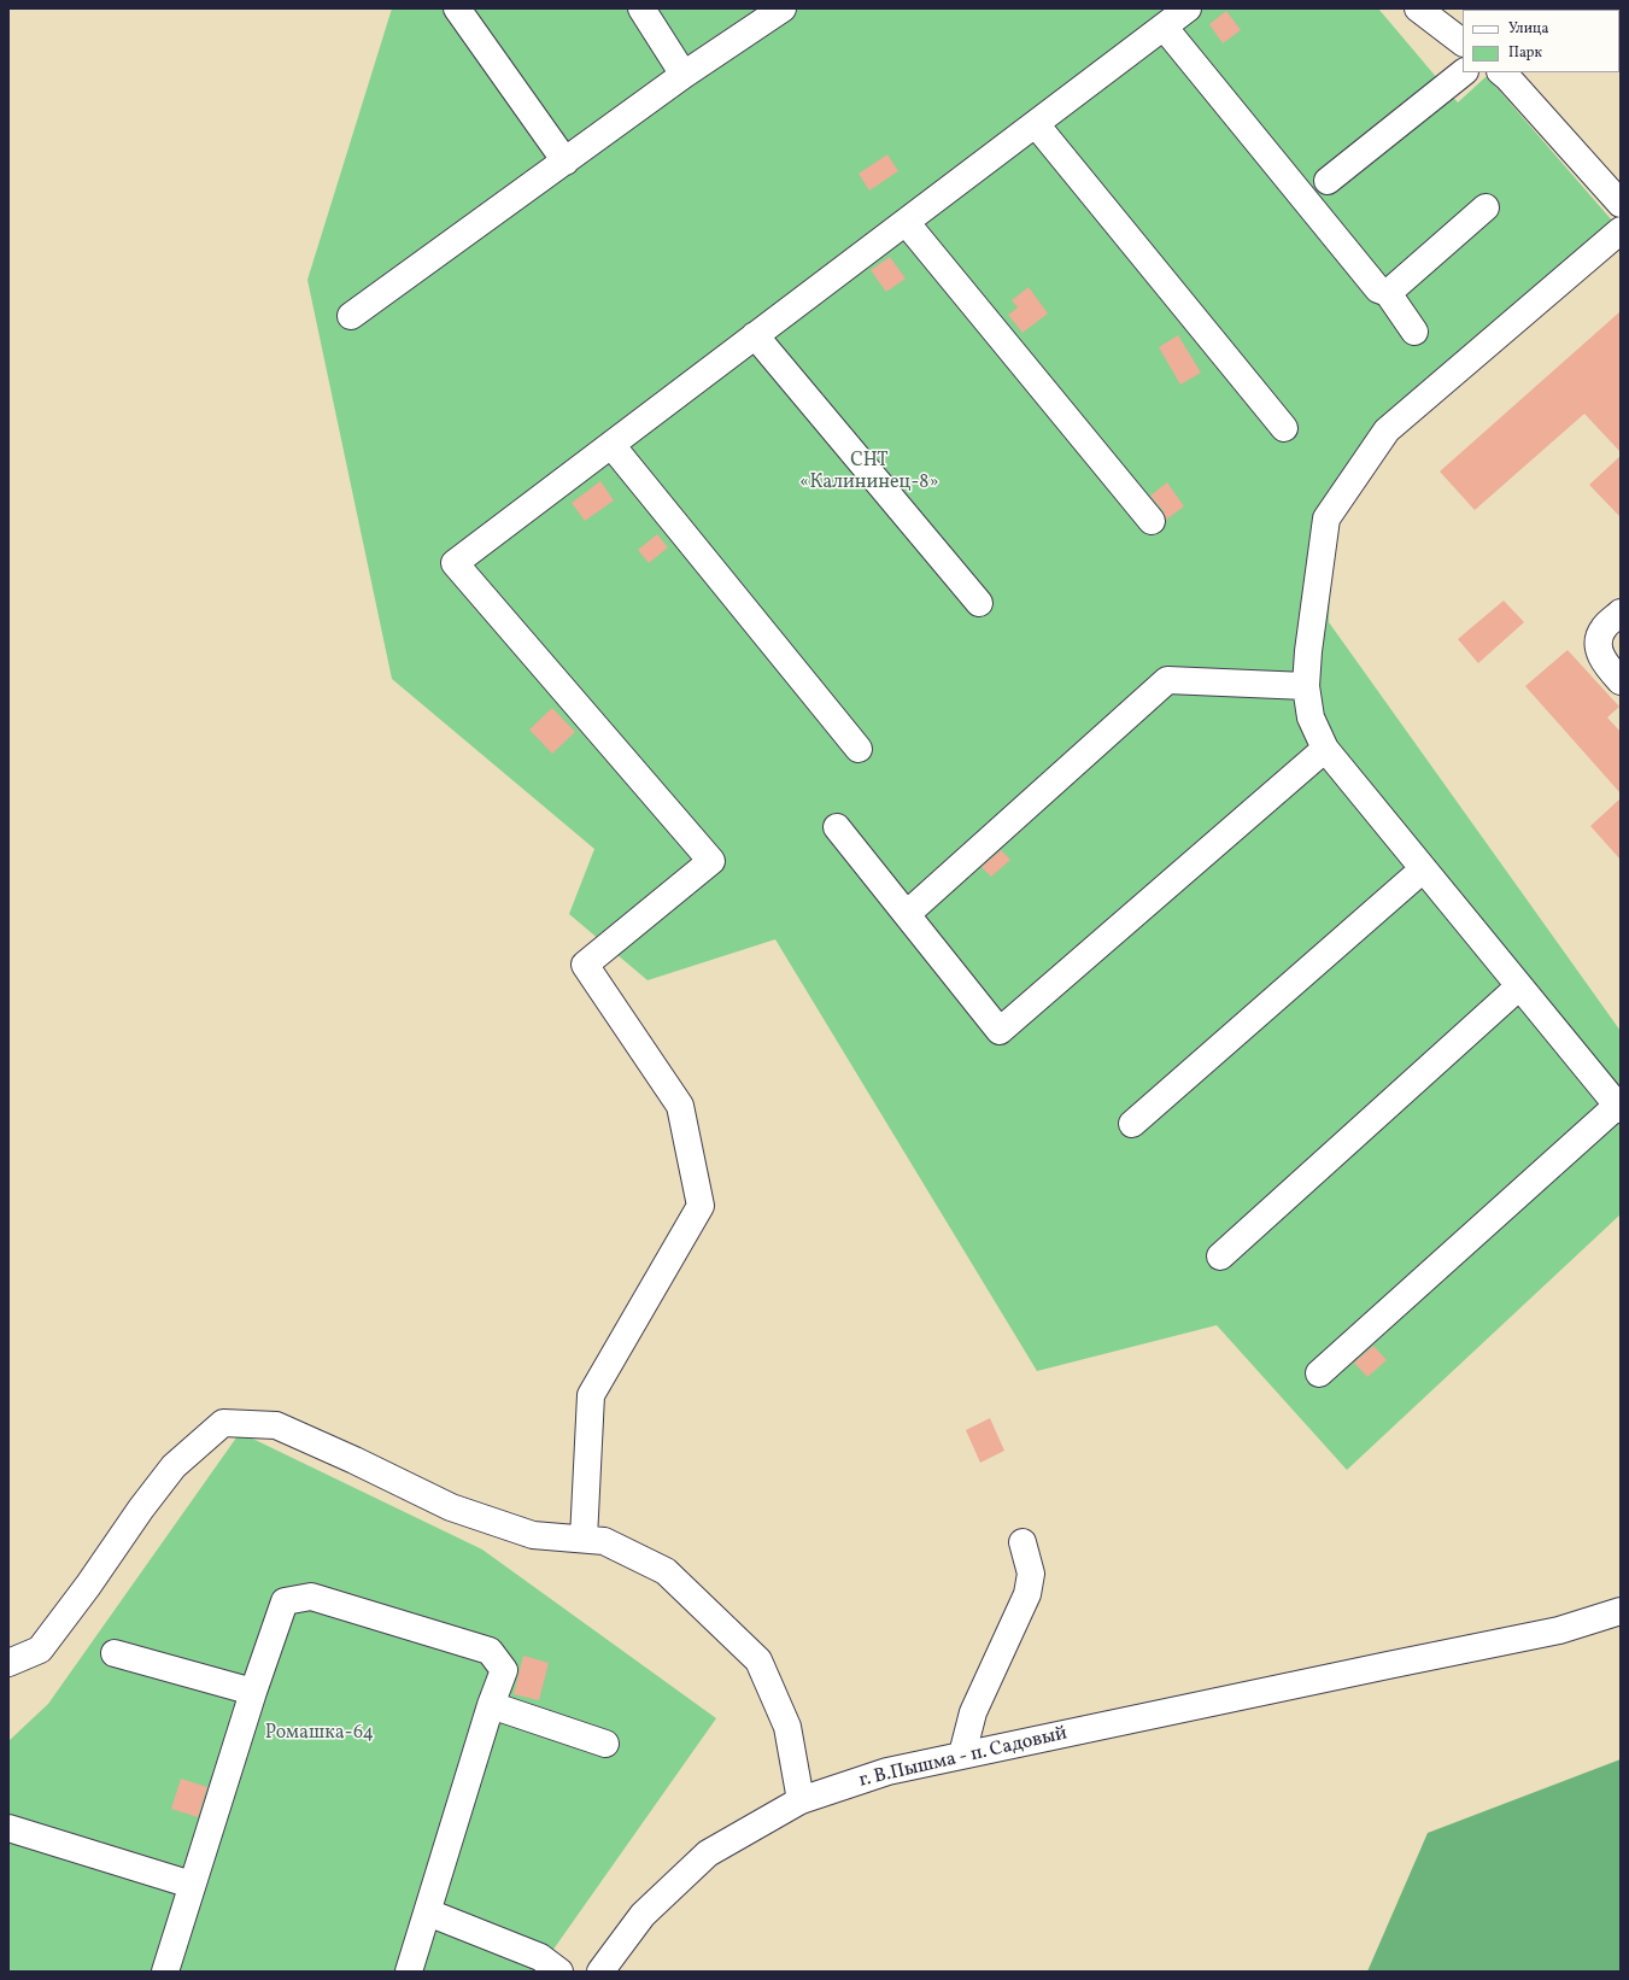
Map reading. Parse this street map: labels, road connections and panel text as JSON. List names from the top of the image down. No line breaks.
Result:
{"streets":{"street":["г. В.Пышма - п. Садовый"]},"parks":["СНТ «Калининец-8»","Ромашка-64"],"legend":["Улица","Парк"]}
